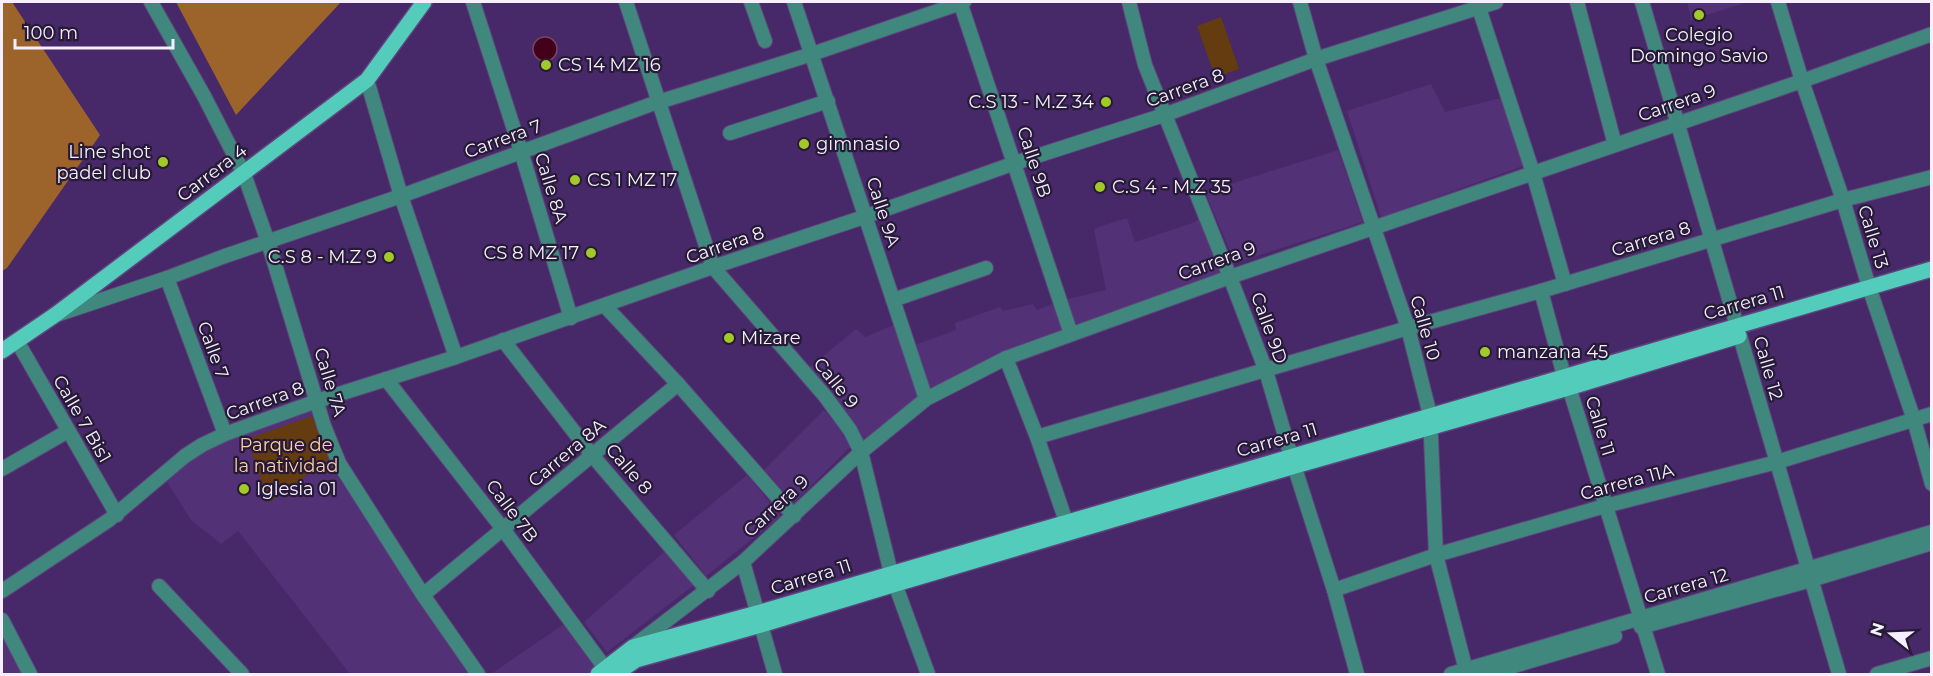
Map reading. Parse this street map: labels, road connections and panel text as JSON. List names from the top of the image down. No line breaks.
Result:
{"streets":{"main road":["Carrera 9","Carrera 4","Carrera 11"],"street":["Carrera 8","Carrera 7","Calle 9B","Calle 8A","Calle 9A","Calle 13","Calle 9D","Calle 10","Calle 7","Calle 12","Calle 7A","Calle 9","Calle 7 Bis1","Calle 11","Carrera 8A","Calle 8","Carrera 11A","Calle 7B","Carrera 12"]},"crossings":[["Carrera 8","Calle 9B"],["Carrera 8","Calle 8A"],["Carrera 8","Calle 9A"],["Carrera 8","Calle 13"],["Carrera 8","Calle 9D"],["Carrera 8","Calle 10"],["Carrera 8","Calle 7"],["Carrera 8","Calle 12"],["Carrera 8","Calle 7A"],["Carrera 8","Calle 9"],["Carrera 8","Calle 7 Bis1"],["Carrera 8","Calle 11"],["Carrera 8","Calle 8"],["Carrera 8","Calle 7B"],["Carrera 9","Calle 9B"],["Carrera 9","Calle 9A"],["Carrera 9","Calle 13"],["Carrera 9","Carrera 11"],["Carrera 9","Calle 9D"],["Carrera 9","Calle 10"],["Carrera 9","Calle 12"],["Carrera 9","Calle 9"],["Carrera 9","Calle 8"],["Carrera 9","Calle 7B"],["Carrera 7","Calle 9B"],["Carrera 7","Carrera 4"],["Carrera 7","Calle 8A"],["Carrera 7","Calle 9A"],["Carrera 7","Calle 7"],["Carrera 7","Calle 7A"],["Carrera 7","Calle 9"],["Carrera 4","Calle 7A"],["Carrera 4","Calle 7 Bis1"],["Calle 13","Carrera 11"],["Calle 13","Carrera 11A"],["Carrera 11","Calle 9D"],["Carrera 11","Calle 10"],["Carrera 11","Calle 12"],["Carrera 11","Calle 9"],["Carrera 11","Calle 11"],["Calle 9D","Carrera 11A"],["Calle 10","Carrera 11A"],["Calle 10","Carrera 12"],["Calle 12","Carrera 11A"],["Calle 12","Carrera 12"],["Calle 7A","Carrera 8A"],["Calle 11","Carrera 11A"],["Calle 11","Carrera 12"],["Carrera 8A","Calle 8"],["Carrera 8A","Calle 7B"]],"parks":["Parque de la natividad"],"places":["Colegio Domingo Savio","CS 14 MZ 16","C.S 13 - M.Z 34","gimnasio","Line shot padel club","CS 1 MZ 17","C.S 4 - M.Z 35","CS 8 MZ 17","C.S 8 - M.Z 9","Mizare","manzana 45","Iglesia 01"],"scale_bar":"100 m","north":"left"}
